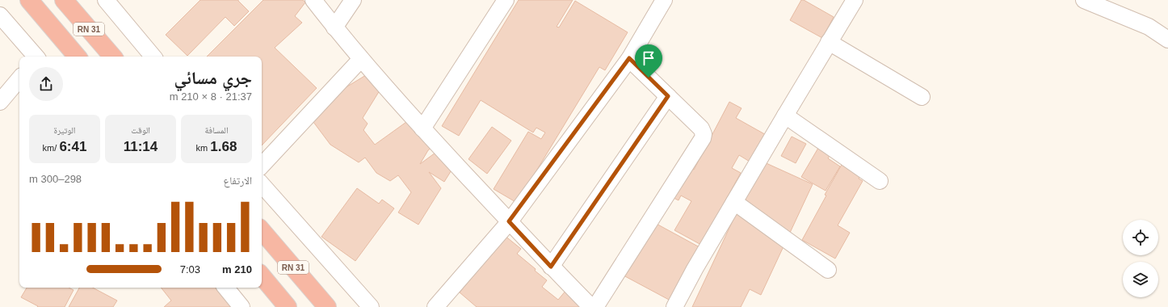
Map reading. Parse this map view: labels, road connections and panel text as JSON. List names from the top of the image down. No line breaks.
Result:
{"streets":{"highway":["RN 31"]},"page":{"heading":["جري مسائي","21:37 · 8 × 210 m"],"stats":[["المسافة","1.68 km"],["الوقت","11:14"],["الوتيرة","6:41 /km"]],"chart":["الارتفاع","298–300 m"],"list":[{"name":"210 m","note":"7:03"}]}}
